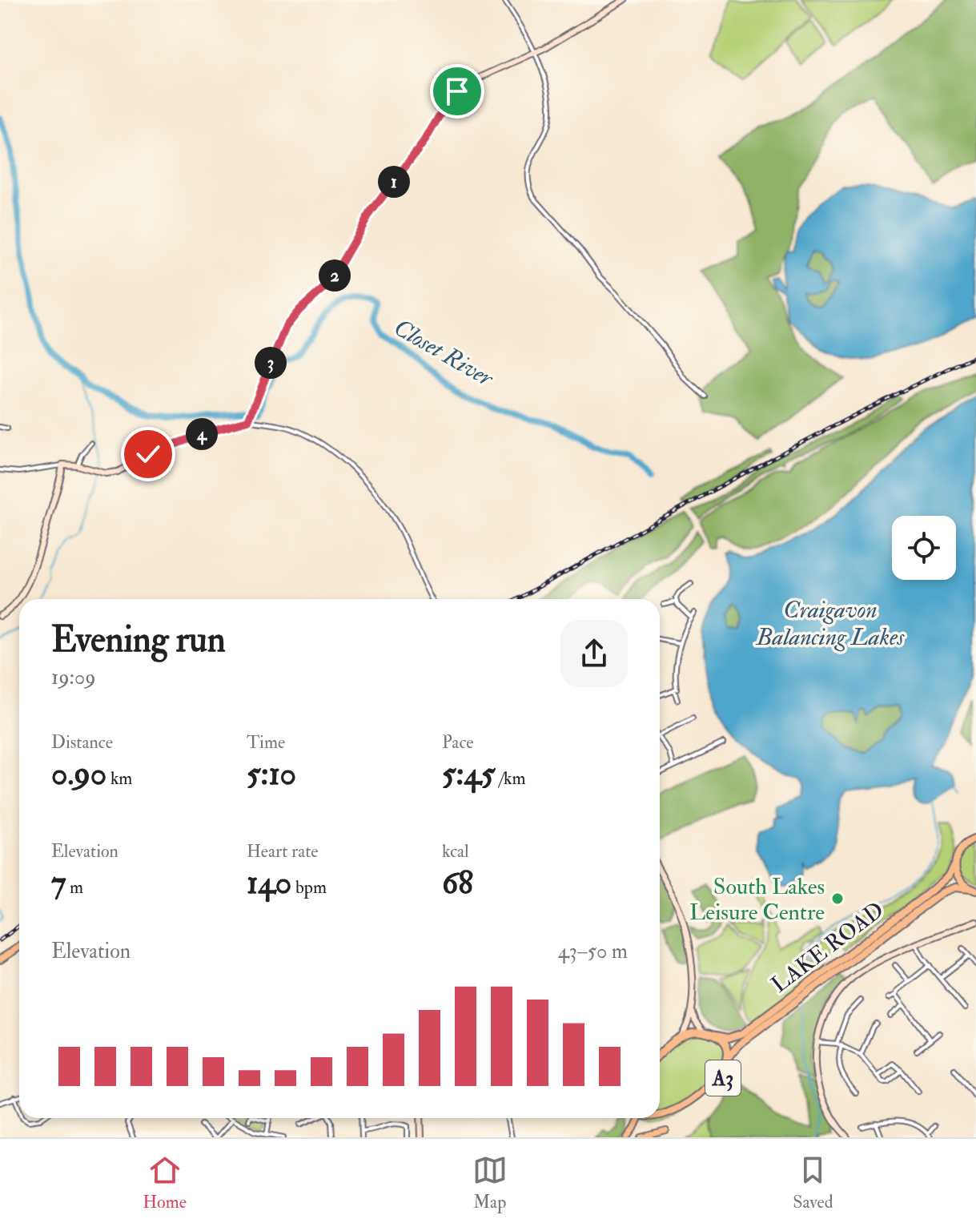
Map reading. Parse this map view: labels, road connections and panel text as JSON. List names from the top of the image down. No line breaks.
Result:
{"streets":{"highway":["LAKE ROAD","A3"]},"crossings":[["LAKE ROAD","A3"]],"water":["Closet River","Craigavon Balancing Lakes"],"places":["South Lakes Leisure Centre"],"page":{"pins":["1","2","3","4"],"heading":["Evening run","19:09"],"stats":[["Distance","0.90 km"],["Time","5:10"],["Pace","5:45 /km"],["Elevation","7 m"],["Heart rate","140 bpm"],["kcal","68"]],"chart":["Elevation","43–50 m"],"tabs":["Home","Map","Saved"]}}
